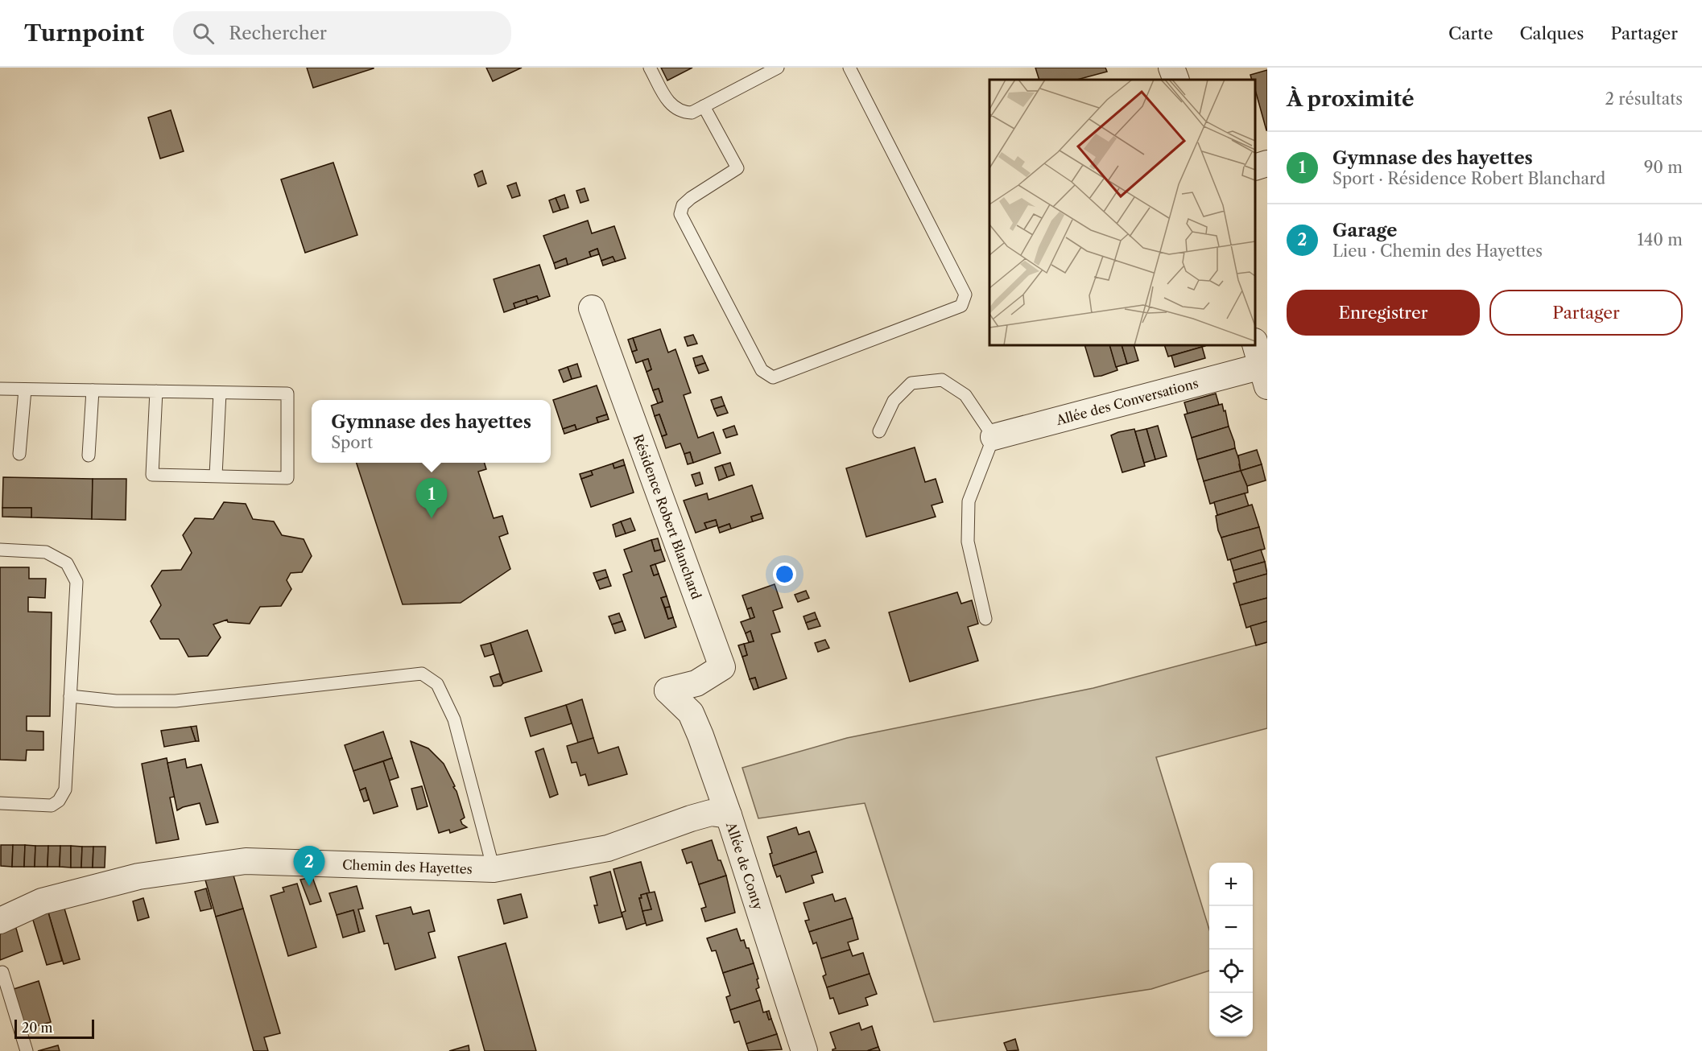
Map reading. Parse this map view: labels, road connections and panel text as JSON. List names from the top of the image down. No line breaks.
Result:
{"streets":{"street":["Allée des Conversations","Résidence Robert Blanchard","Allée de Conty","Chemin des Hayettes"]},"crossings":[["Résidence Robert Blanchard","Allée de Conty"],["Allée de Conty","Chemin des Hayettes"]],"scale_bar":"20 m","page":{"header":"Turnpoint","search":"Rechercher","nav":["Carte","Calques","Partager"],"heading":["À proximité","2 résultats"],"list":[{"mark":"1","name":"Gymnase des hayettes","note":"Sport · Résidence Robert Blanchard","value":"90 m"},{"mark":"2","name":"Garage","note":"Lieu · Chemin des Hayettes","value":"140 m"}],"buttons":["Enregistrer","Partager"],"popup":["Gymnase des hayettes","Sport"],"pins":["1","2"],"map_buttons":["+","−"],"scale":"20 m"}}
